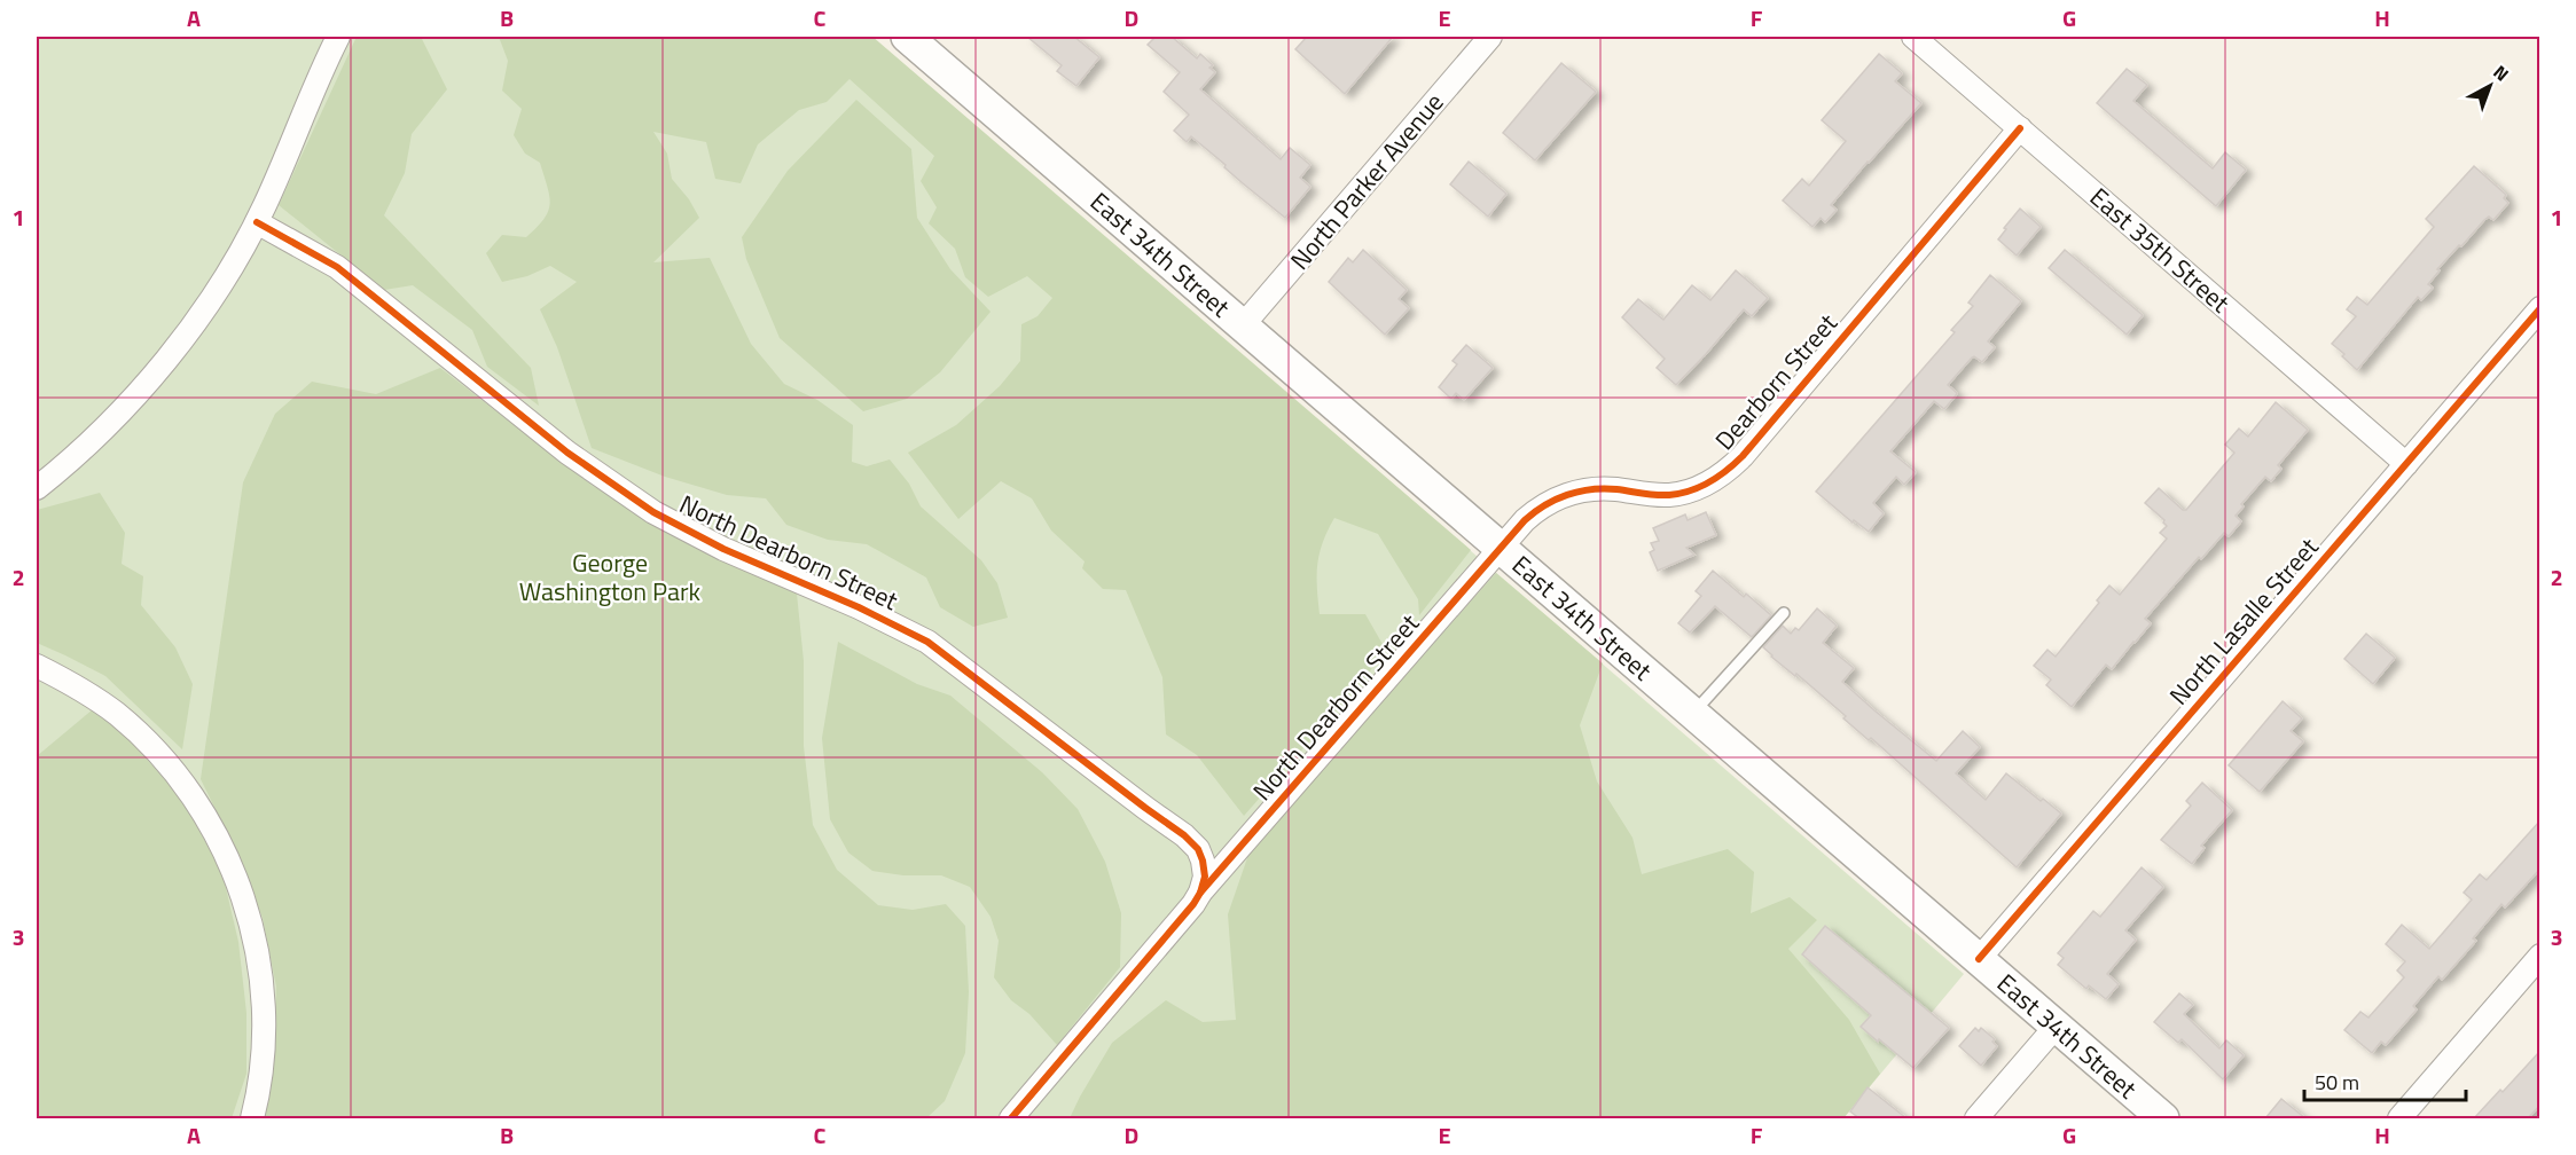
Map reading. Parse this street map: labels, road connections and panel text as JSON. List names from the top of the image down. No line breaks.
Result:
{"streets":{"main road":["East 34th Street"],"street":["North Parker Avenue","East 35th Street","Dearborn Street","North Dearborn Street","North Lasalle Street"]},"crossings":[["North Parker Avenue","East 34th Street"],["East 35th Street","Dearborn Street"],["East 35th Street","North Lasalle Street"],["East 34th Street","Dearborn Street"],["East 34th Street","North Dearborn Street"],["East 34th Street","North Lasalle Street"],["Dearborn Street","North Dearborn Street"]],"parks":["George Washington Park"],"scale_bar":"50 m","north":"top right","grid":{"columns":["A","B","C","D","E","F","G","H"],"rows":["1","2","3"]}}
